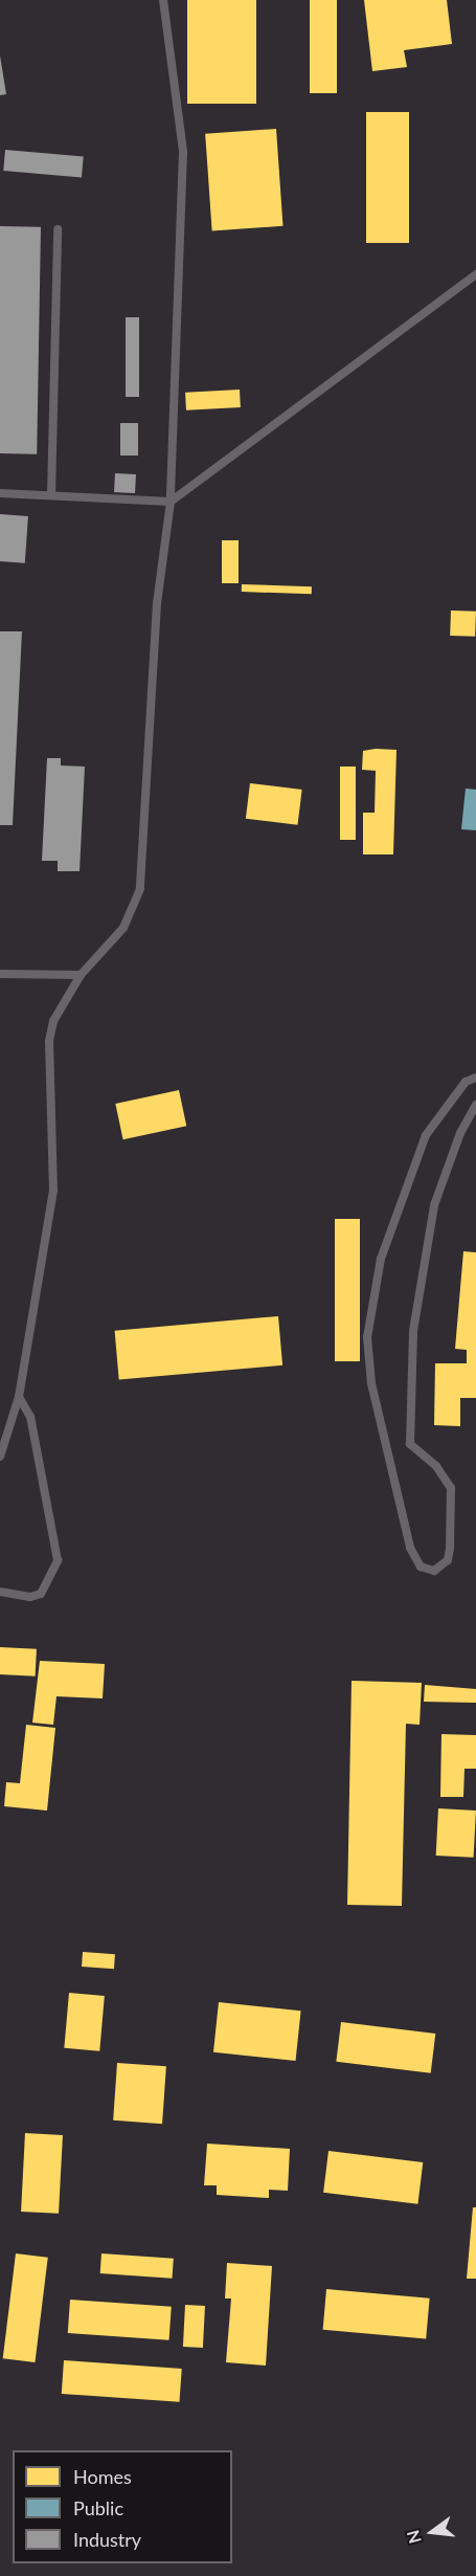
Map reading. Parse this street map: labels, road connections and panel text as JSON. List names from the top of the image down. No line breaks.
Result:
{"legend":["Homes","Public","Industry"],"north":"left"}
